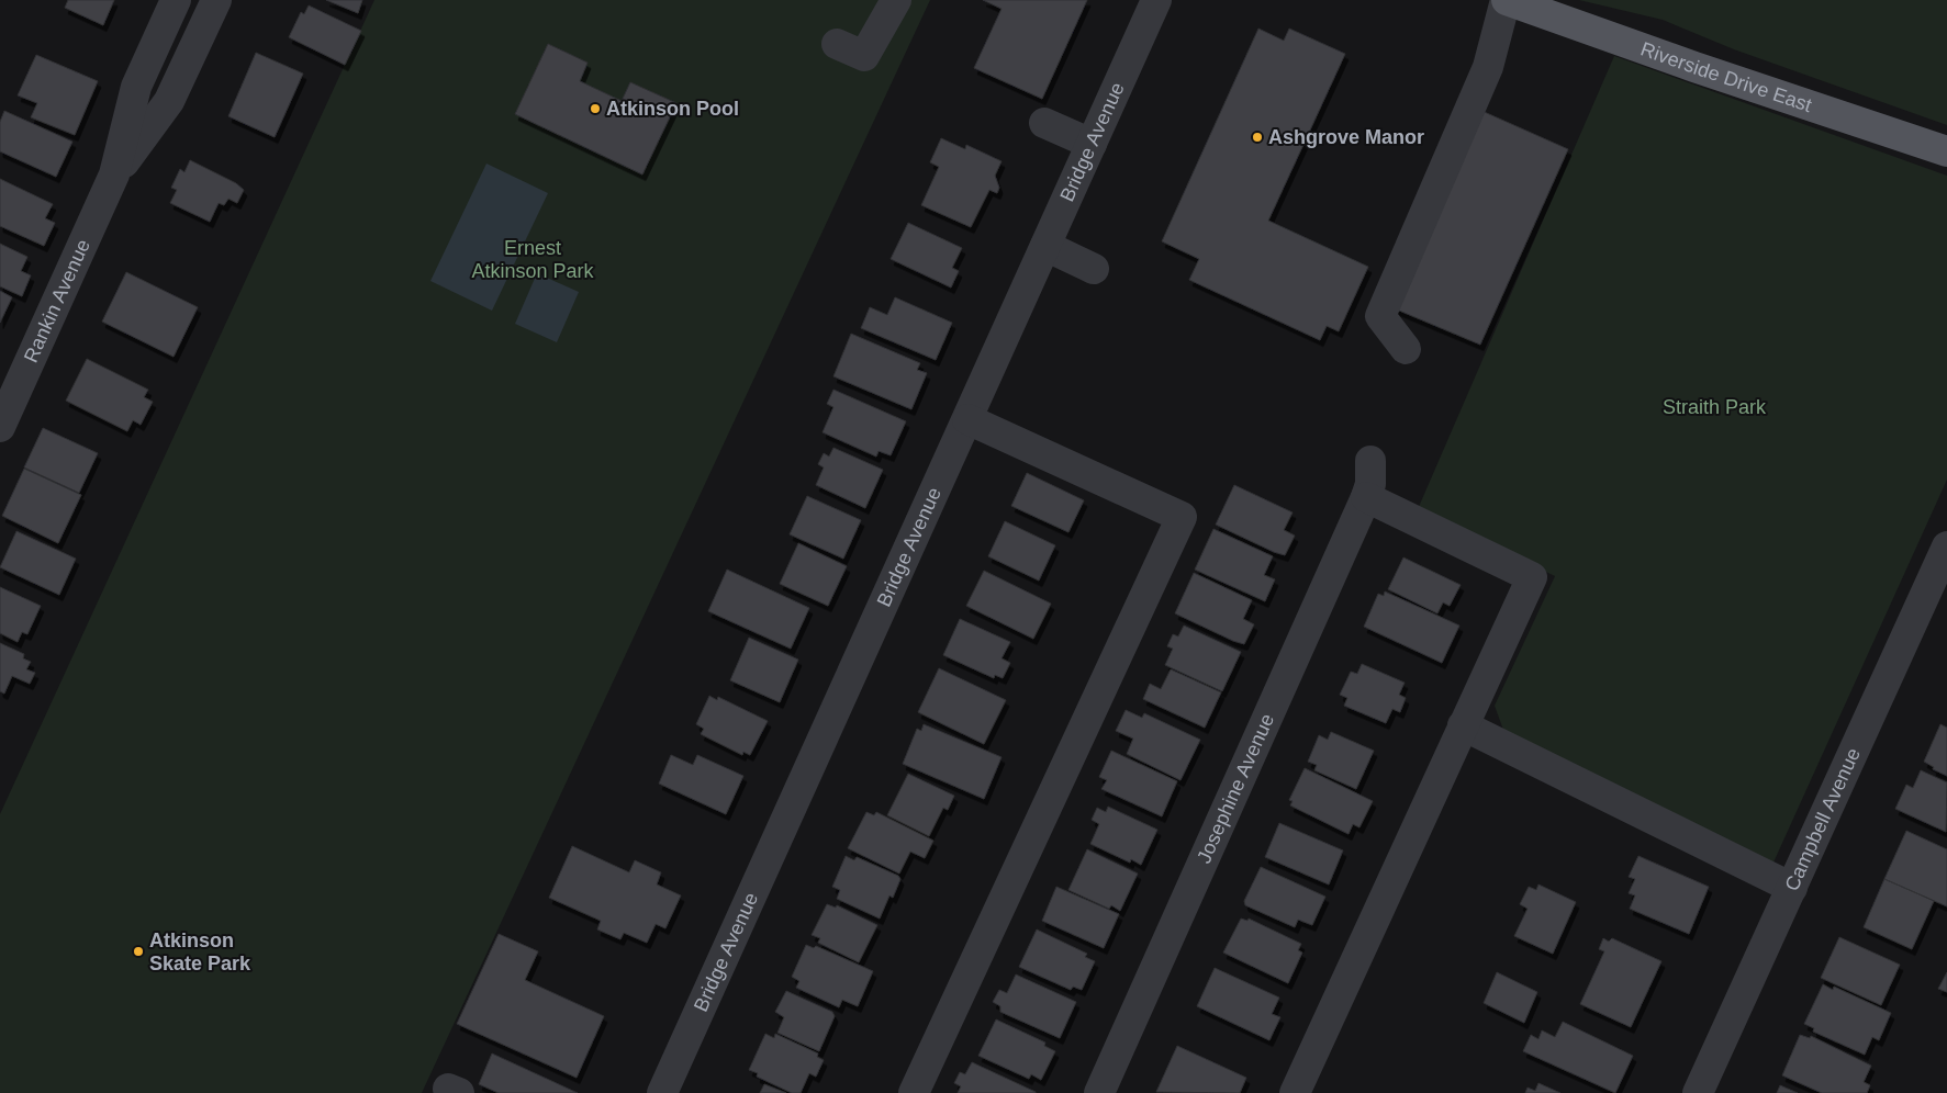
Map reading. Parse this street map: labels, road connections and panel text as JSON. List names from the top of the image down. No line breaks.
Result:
{"streets":{"main road":["Riverside Drive East"],"street":["Bridge Avenue","Rankin Avenue","Josephine Avenue","Campbell Avenue"]},"parks":["Ernest Atkinson Park","Straith Park"],"places":["Atkinson Pool","Ashgrove Manor","Atkinson Skate Park"]}
